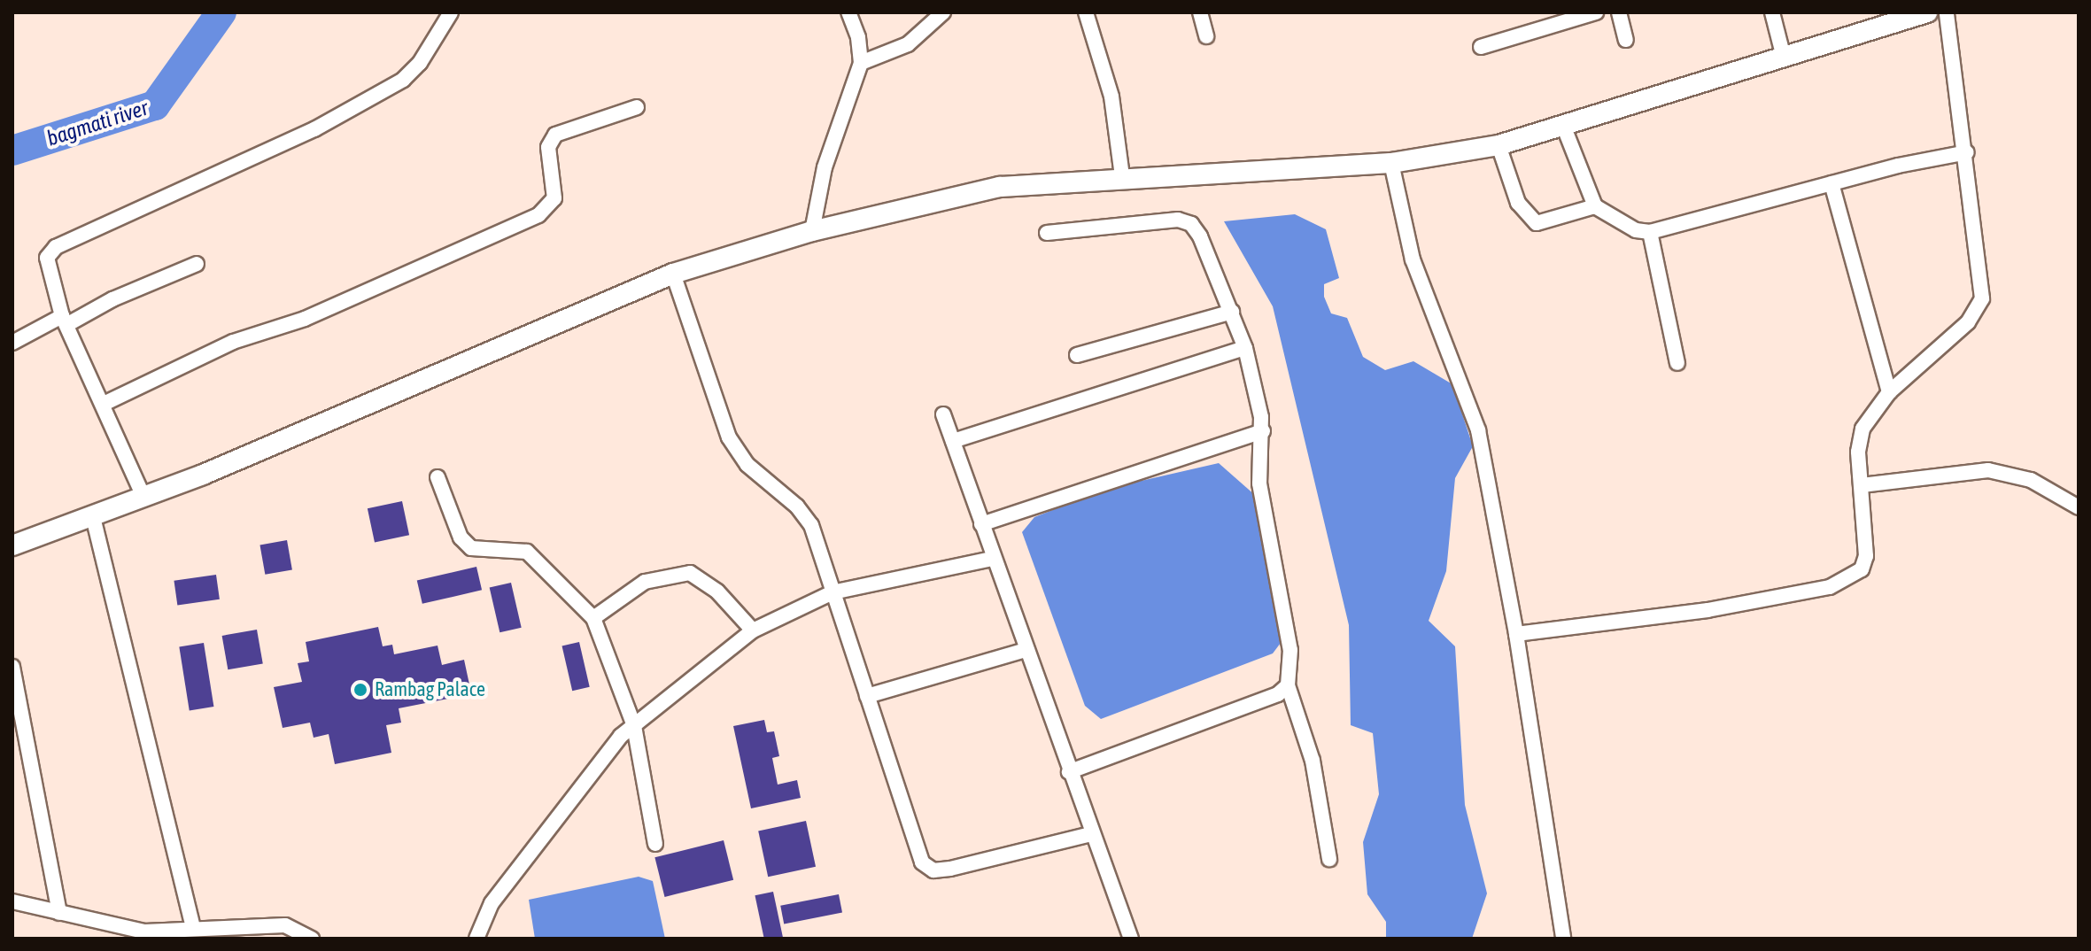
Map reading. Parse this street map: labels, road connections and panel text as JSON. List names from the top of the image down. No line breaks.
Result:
{"water":["bagmati river"],"places":["Rambag Palace"]}
